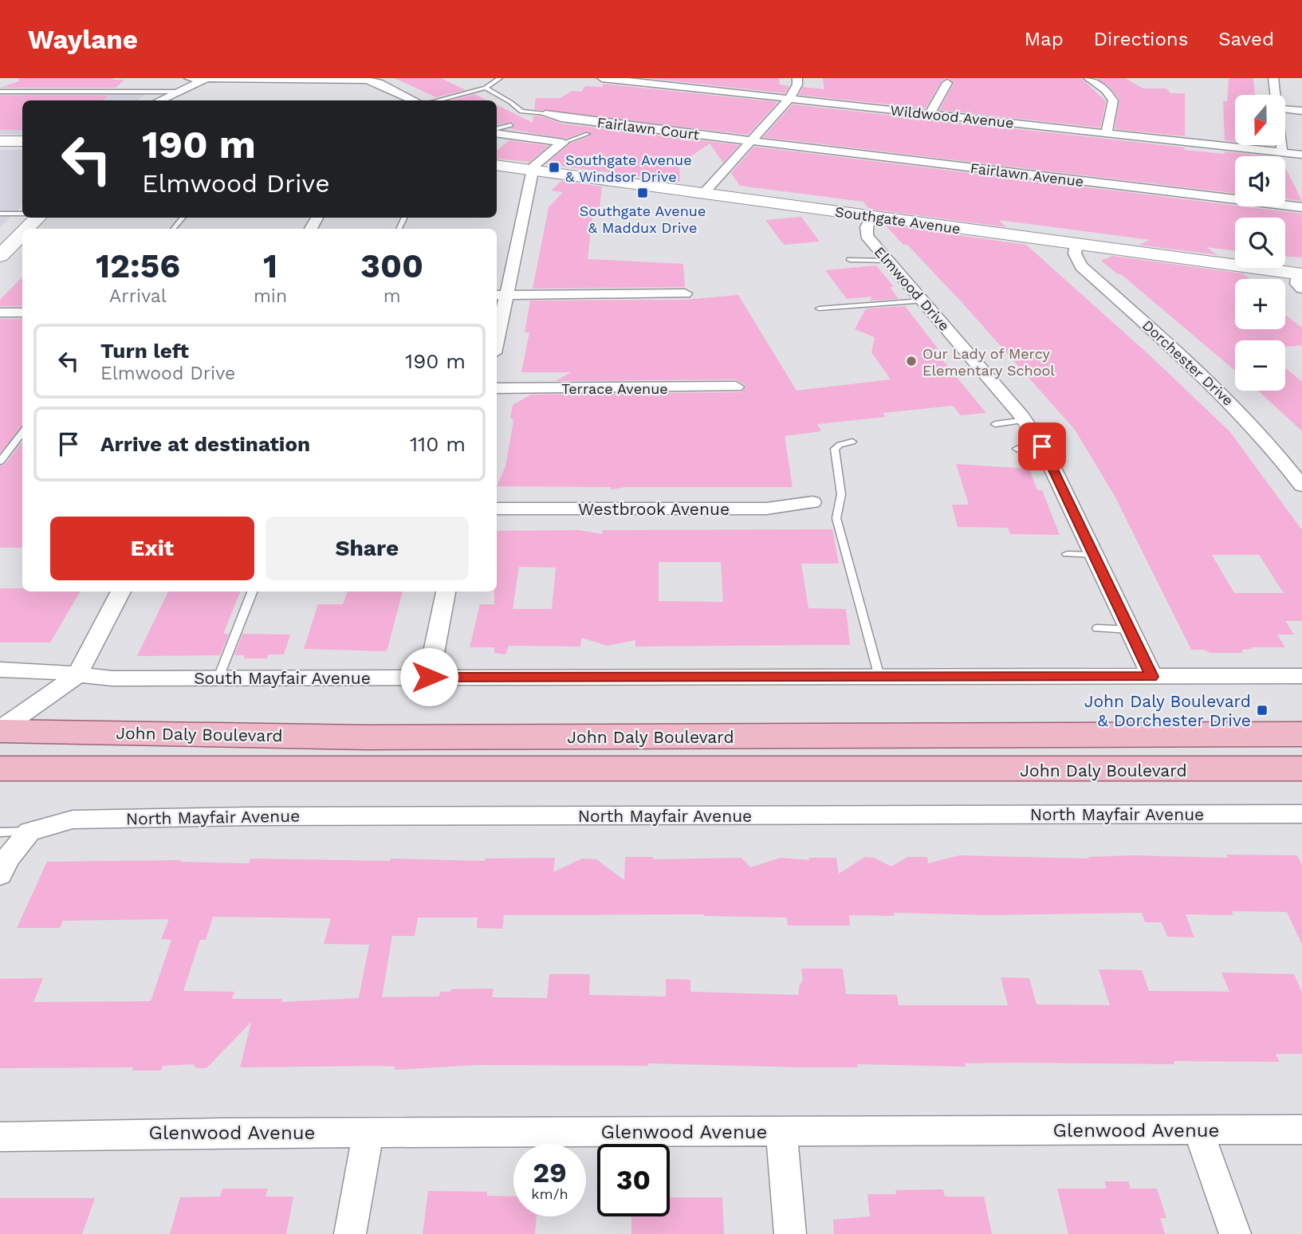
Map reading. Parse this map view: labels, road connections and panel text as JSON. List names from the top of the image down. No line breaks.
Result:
{"streets":{"main road":["John Daly Boulevard"],"street":["Wildwood Avenue","Fairlawn Court","Fairlawn Avenue","Southgate Avenue","Elmwood Drive","Dorchester Drive","Terrace Avenue","Westbrook Avenue","South Mayfair Avenue","North Mayfair Avenue","Glenwood Avenue"]},"crossings":[["Fairlawn Court","Fairlawn Avenue"],["Southgate Avenue","Elmwood Drive"],["Southgate Avenue","Dorchester Drive"],["Elmwood Drive","South Mayfair Avenue"]],"places":{"transit":["Southgate Avenue & Windsor Drive","Southgate Avenue & Maddux Drive","John Daly Boulevard & Dorchester Drive"],"other":["Our Lady of Mercy Elementary School"]},"north":"bottom","page":{"header":"Waylane","nav":["Map","Directions","Saved"],"map_buttons":["+","−"],"turn":["190 m","Elmwood Drive"],"eta":["12:56","Arrival","1","min","300","m"],"list":[{"name":"Turn left","note":"Elmwood Drive","value":"190 m"},{"name":"Arrive at destination","value":"110 m"}],"buttons":["Exit","Share"],"speed":"29 km/h","limit":"30"}}
